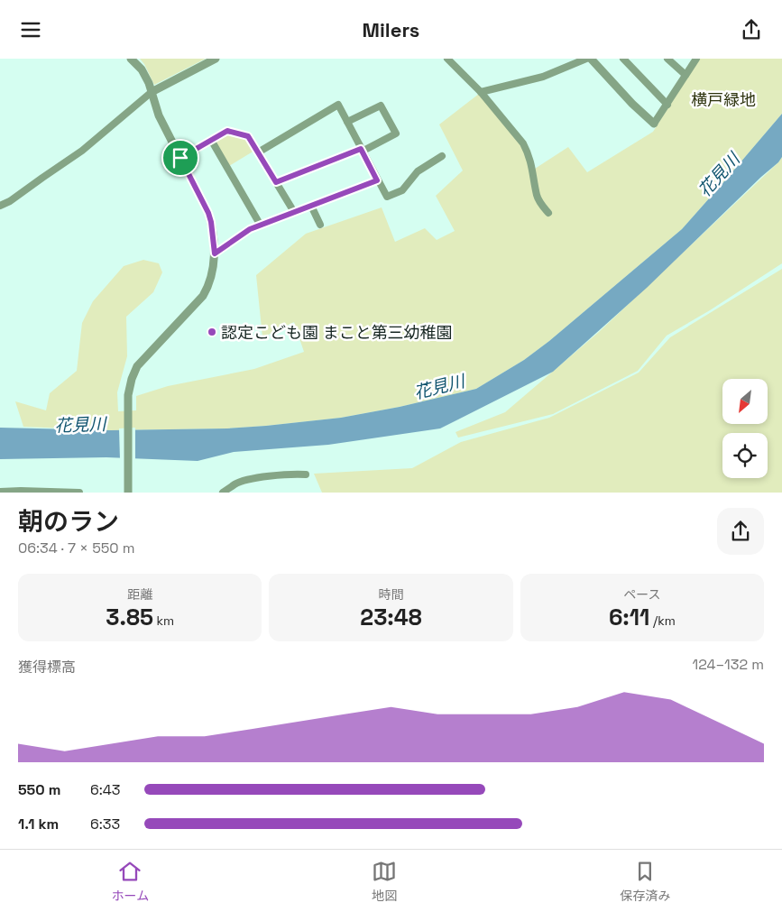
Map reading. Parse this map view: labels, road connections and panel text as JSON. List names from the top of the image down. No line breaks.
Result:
{"water":["花見川"],"parks":["横戸緑地"],"places":["認定こども園 まこと第三幼稚園"],"north":"bottom left","page":{"header":"Milers","heading":["朝のラン","06:34 · 7 × 550 m"],"stats":[["距離","3.85 km"],["時間","23:48"],["ペース","6:11 /km"]],"chart":["獲得標高","124–132 m"],"list":[{"name":"550 m","note":"6:43"},{"name":"1.1 km","note":"6:33"}],"tabs":["ホーム","地図","保存済み"]}}
